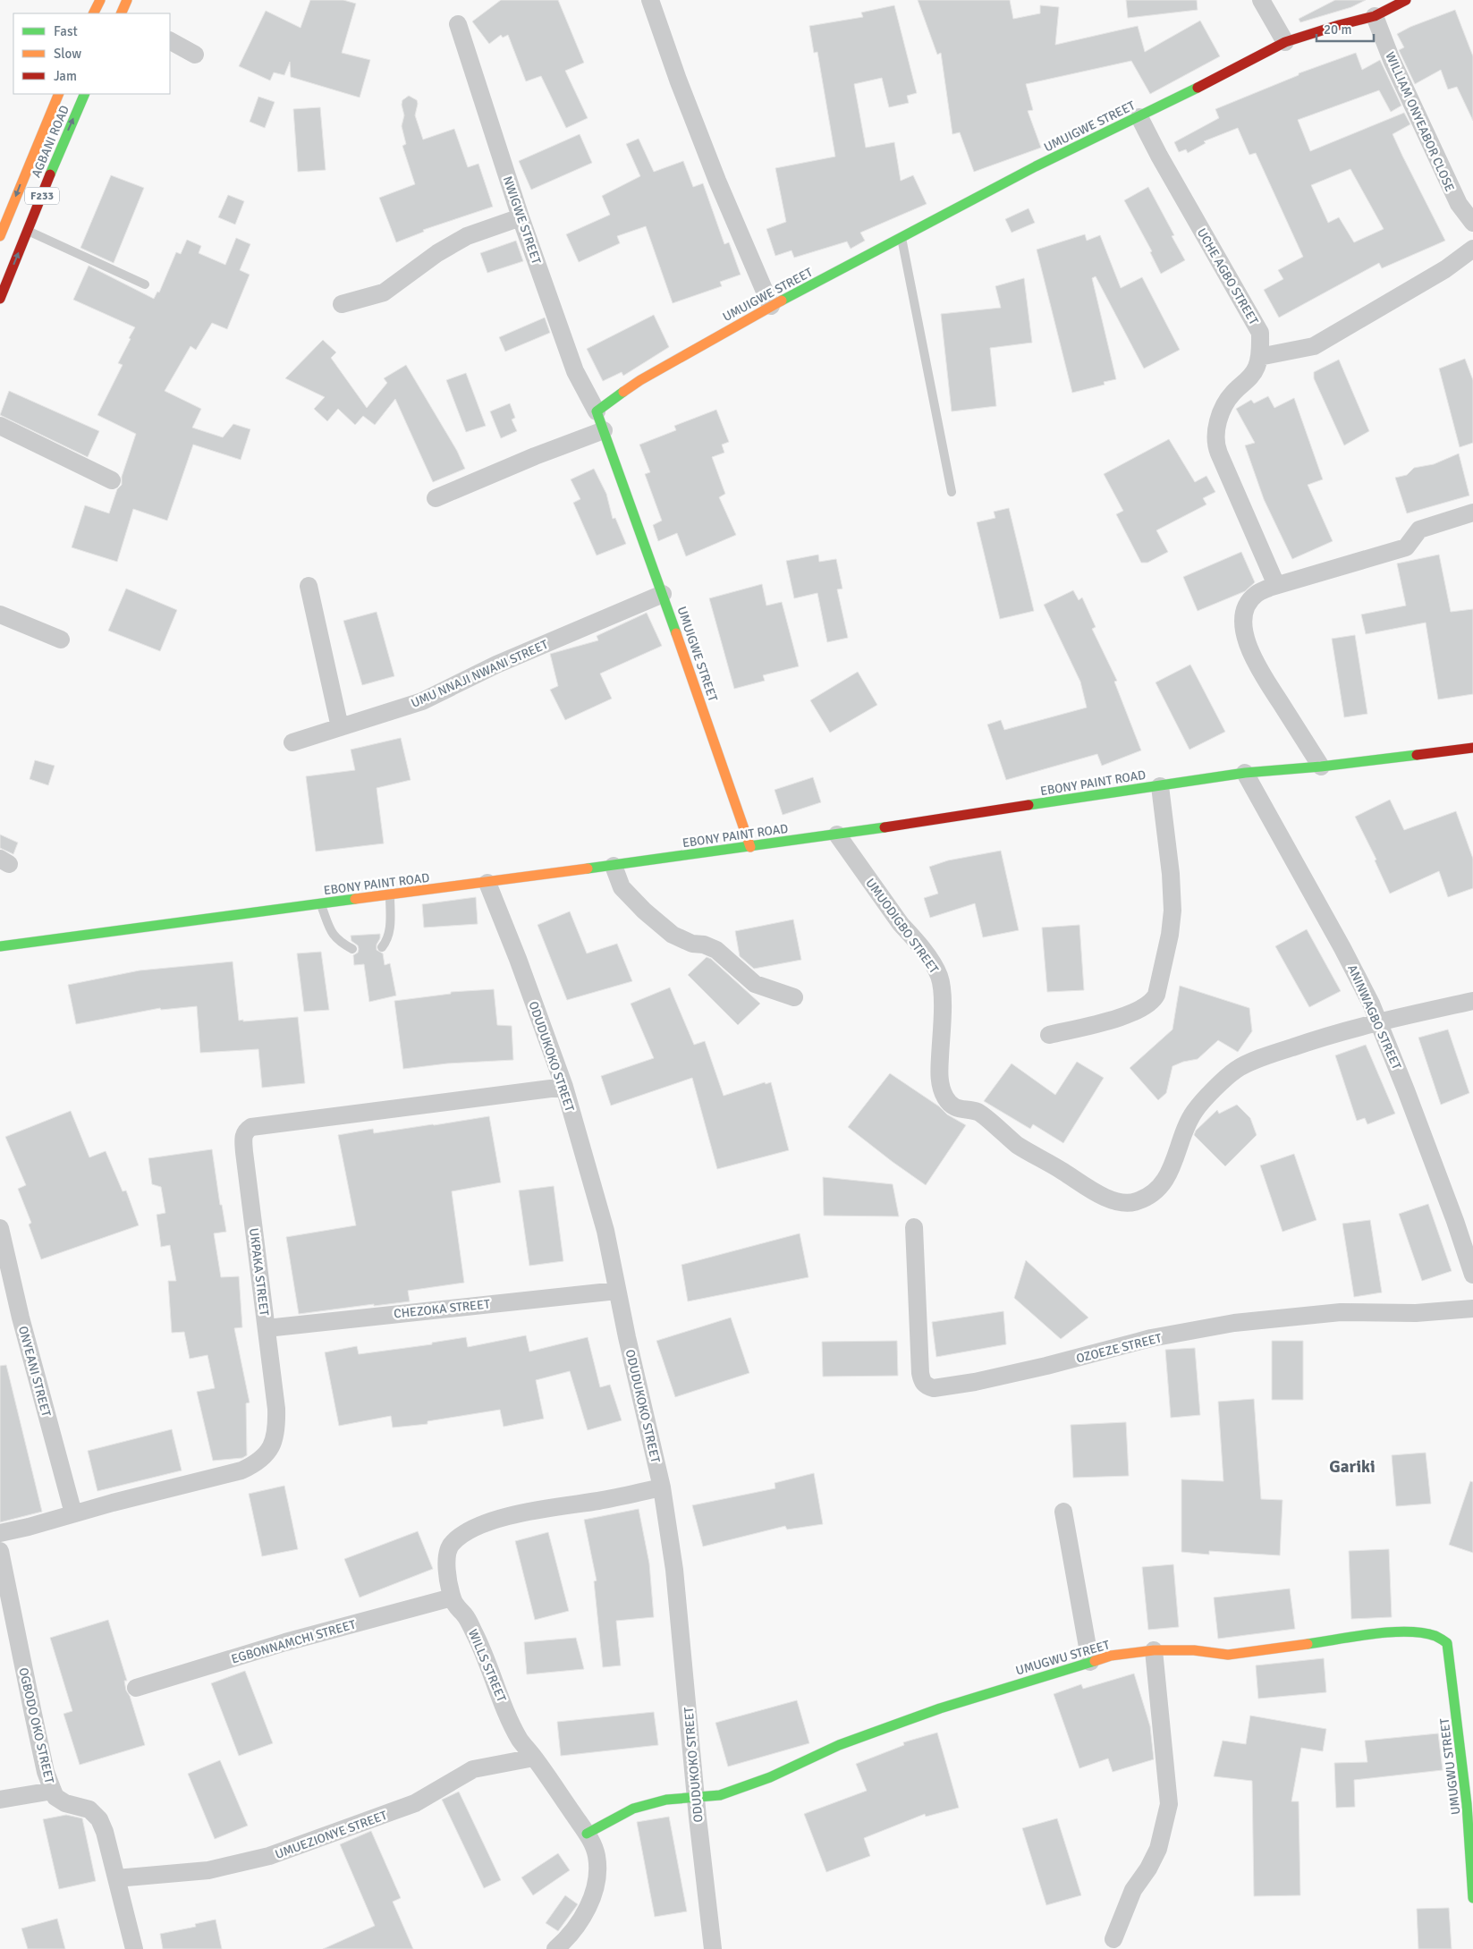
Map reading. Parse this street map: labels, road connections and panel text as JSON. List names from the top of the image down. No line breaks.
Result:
{"streets":{"street":["WILLIAM ONYEABOR CLOSE","UMUIGWE STREET","AGBANI ROAD","F233","NWIGWE STREET","UCHE AGBO STREET","UMU NNAJI NWANI STREET","EBONY PAINT ROAD","UMUODIGBO STREET","ANINWAGBO STREET","ODUDUKOKO STREET","UKPAKA STREET","CHEZOKA STREET","OZOEZE STREET","ONYEANI STREET","EGBONNAMCHI STREET","UMUGWU STREET","WILLS STREET","OGBODO OKO STREET","UMUEZIONYE STREET"]},"crossings":[["WILLIAM ONYEABOR CLOSE","UMUIGWE STREET"],["UMUIGWE STREET","NWIGWE STREET"],["UMUIGWE STREET","UCHE AGBO STREET"],["UMUIGWE STREET","UMU NNAJI NWANI STREET"],["UMUIGWE STREET","EBONY PAINT ROAD"],["EBONY PAINT ROAD","UMUODIGBO STREET"],["EBONY PAINT ROAD","ANINWAGBO STREET"],["EBONY PAINT ROAD","ODUDUKOKO STREET"],["UMUODIGBO STREET","ANINWAGBO STREET"],["ODUDUKOKO STREET","UKPAKA STREET"],["ODUDUKOKO STREET","CHEZOKA STREET"],["ODUDUKOKO STREET","UMUGWU STREET"],["ODUDUKOKO STREET","WILLS STREET"],["UKPAKA STREET","CHEZOKA STREET"],["UKPAKA STREET","ONYEANI STREET"],["EGBONNAMCHI STREET","WILLS STREET"],["UMUGWU STREET","WILLS STREET"],["WILLS STREET","UMUEZIONYE STREET"],["OGBODO OKO STREET","UMUEZIONYE STREET"]],"districts":["Gariki"],"legend":["Fast","Slow","Jam"],"scale_bar":"20 m"}
